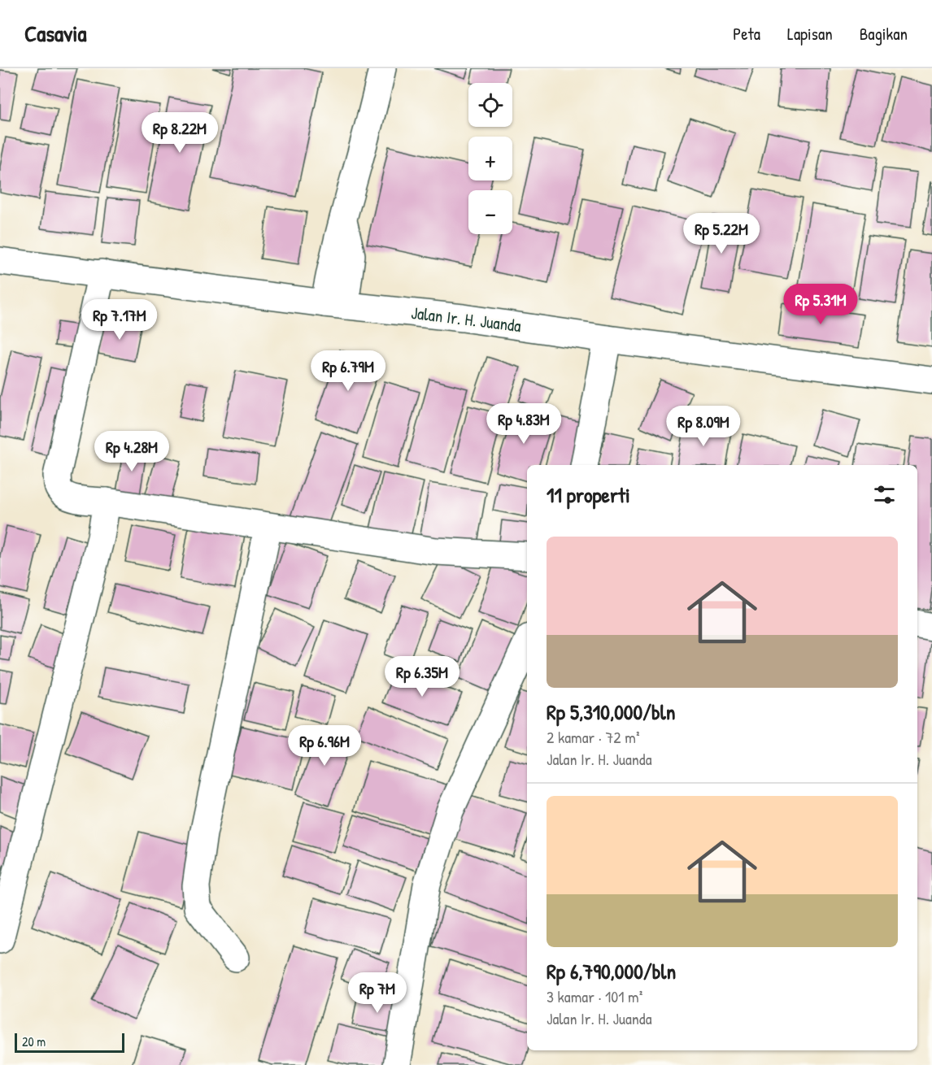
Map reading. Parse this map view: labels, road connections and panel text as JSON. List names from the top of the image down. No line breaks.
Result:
{"streets":{"street":["Jalan Ir. H. Juanda"]},"scale_bar":"20 m","page":{"header":"Casavia","nav":["Peta","Lapisan","Bagikan"],"map_buttons":["+","−"],"price":["Rp 8.22M","Rp 5.22M","Rp 5.31M","Rp 7.17M","Rp 6.79M","Rp 4.83M","Rp 8.09M","Rp 4.28M","Rp 6.35M","Rp 6.96M","Rp 7M"],"heading":"11 properti","list":[{"name":"Rp 5,310,000/bln","note":"2 kamar · 72 m² · Jalan Ir. H. Juanda"},{"name":"Rp 6,790,000/bln","note":"3 kamar · 101 m² · Jalan Ir. H. Juanda"}],"scale":"20 m"}}
